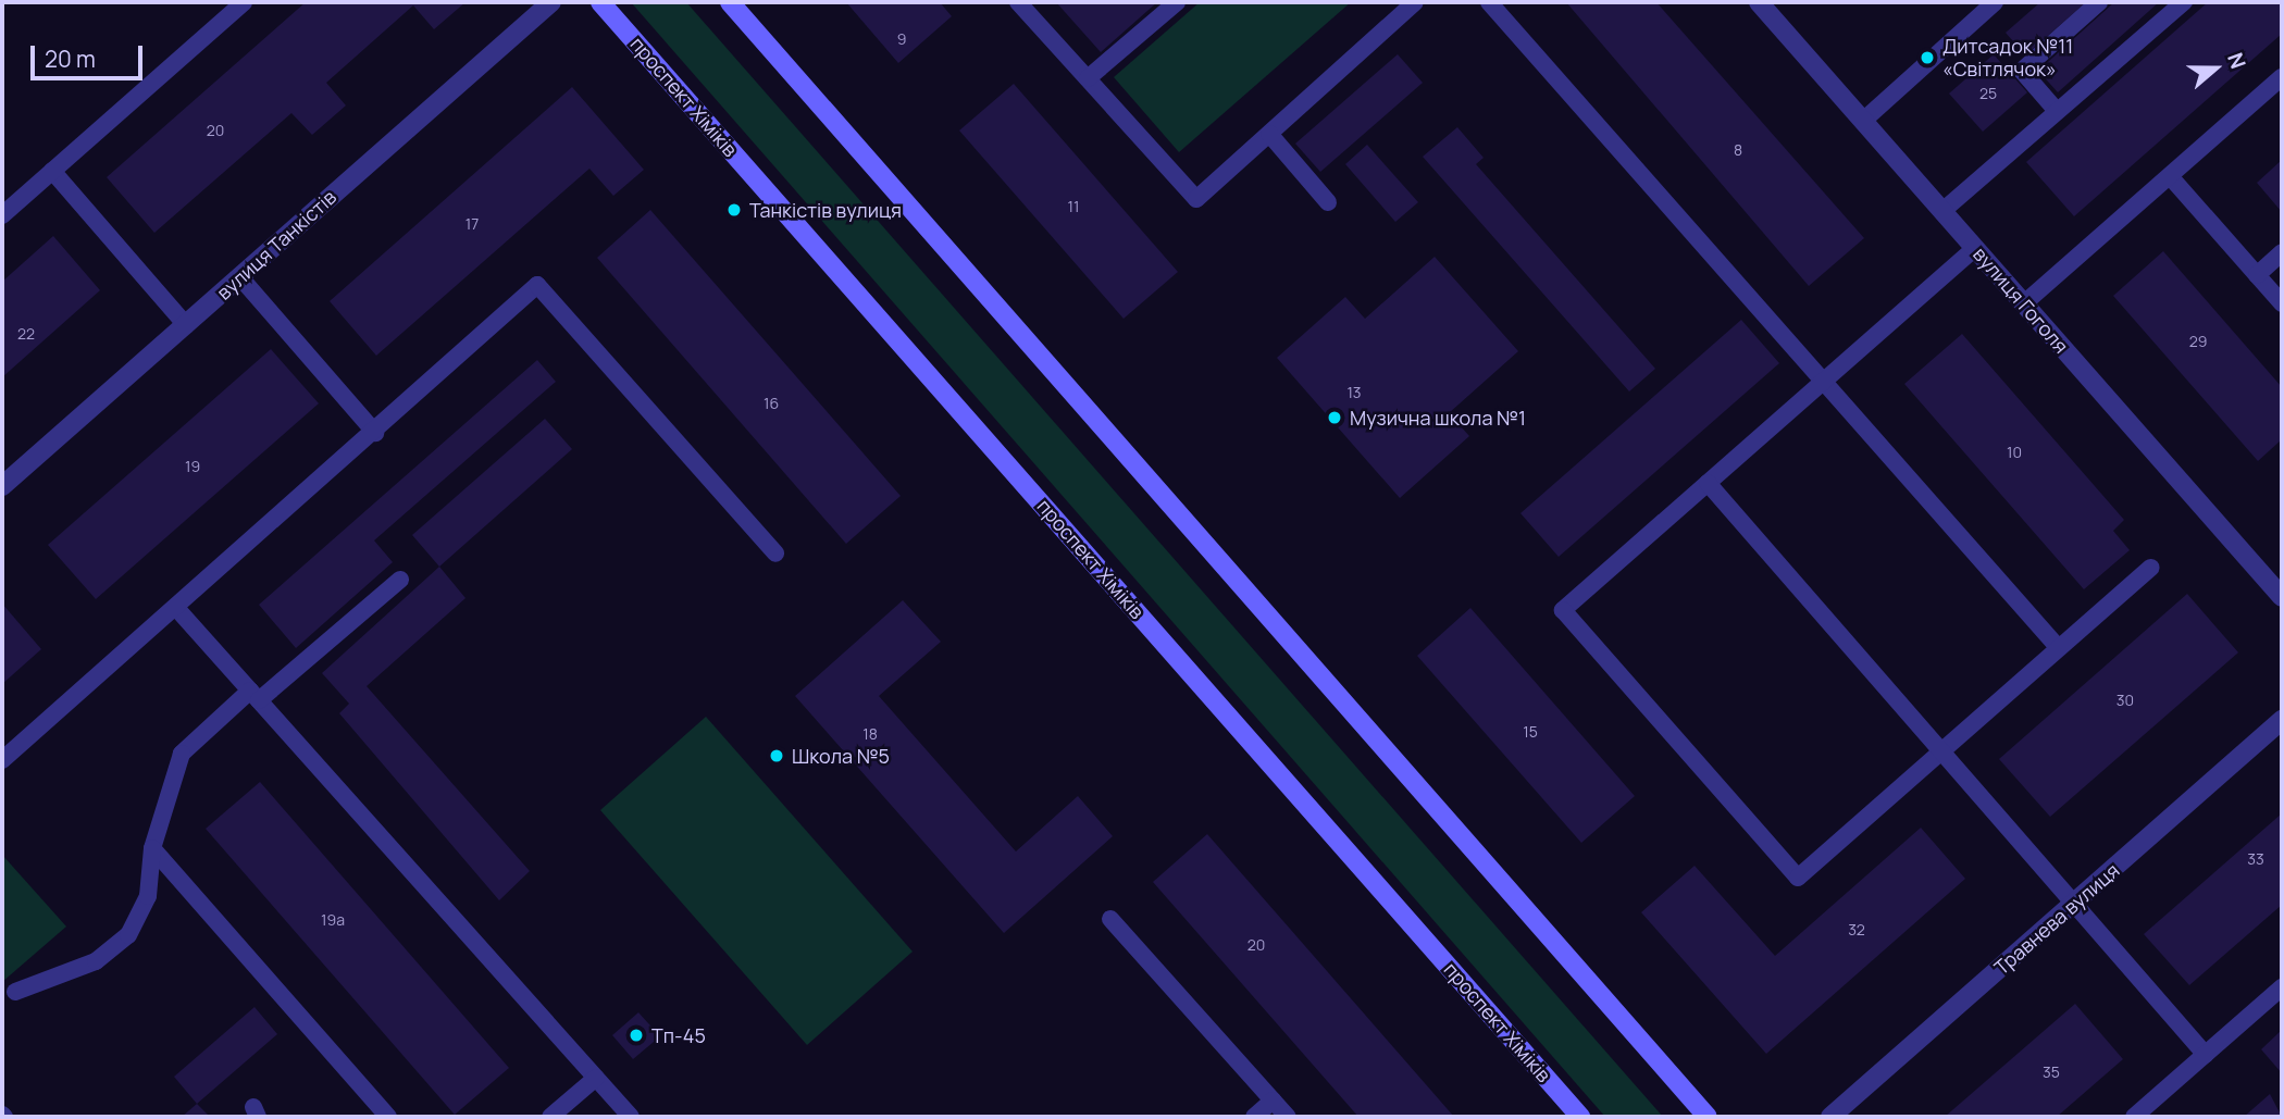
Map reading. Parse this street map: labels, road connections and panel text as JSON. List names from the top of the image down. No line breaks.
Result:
{"streets":{"main road":["проспект Хіміків"],"street":["вулиця Танкістів","вулиця Гоголя","Травнева вулиця"]},"places":["Дитсадок №11 «Світлячок»","Танкістів вулиця","Музична школа №1","Школа №5","Тп-45"],"house_numbers":["9","25","20","8","11","17","22","29","13","16","10","19","30","15","18","33","19а","32","20","35"],"scale_bar":"20 m","north":"right"}
